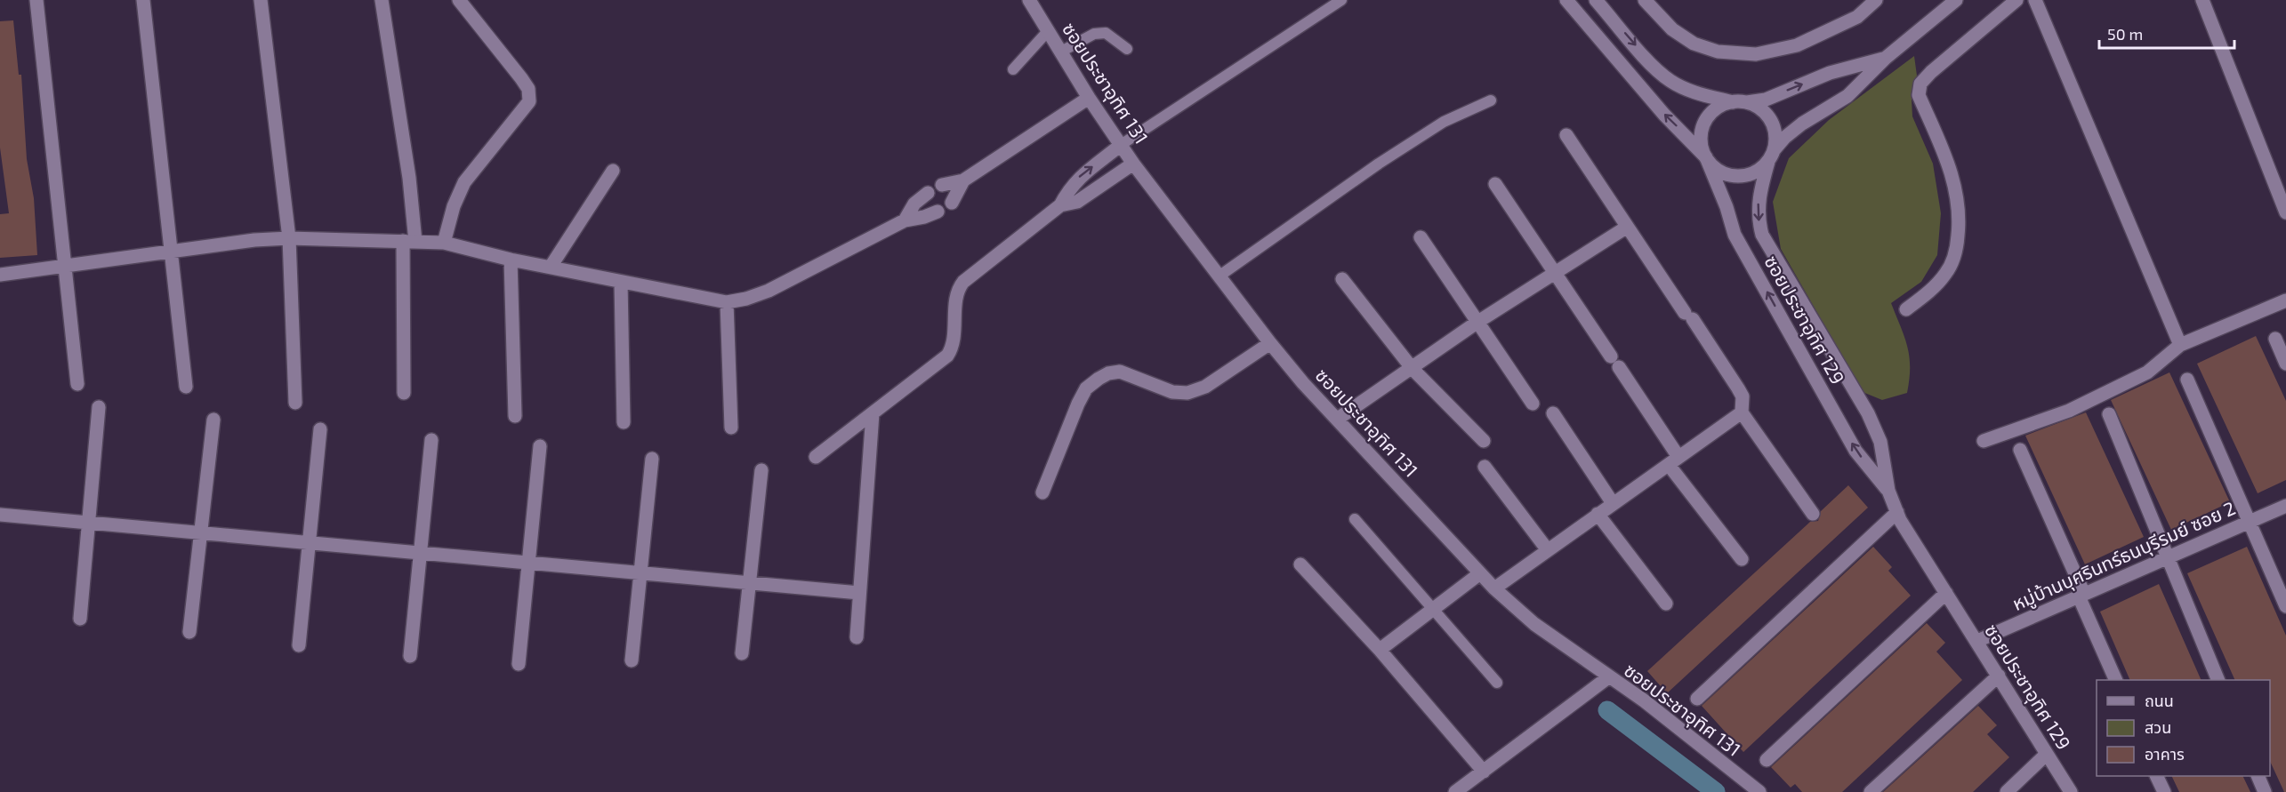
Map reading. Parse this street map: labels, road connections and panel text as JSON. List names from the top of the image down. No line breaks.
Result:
{"streets":{"street":["ซอยประชาอุทิศ 131","ซอยประชาอุทิศ 129","หมู่บ้านบุศรินทร์ธนบุรีรมย์ ซอย 2"]},"crossings":[["ซอยประชาอุทิศ 129","หมู่บ้านบุศรินทร์ธนบุรีรมย์ ซอย 2"]],"legend":["ถนน","สวน","อาคาร"],"scale_bar":"50 m"}
